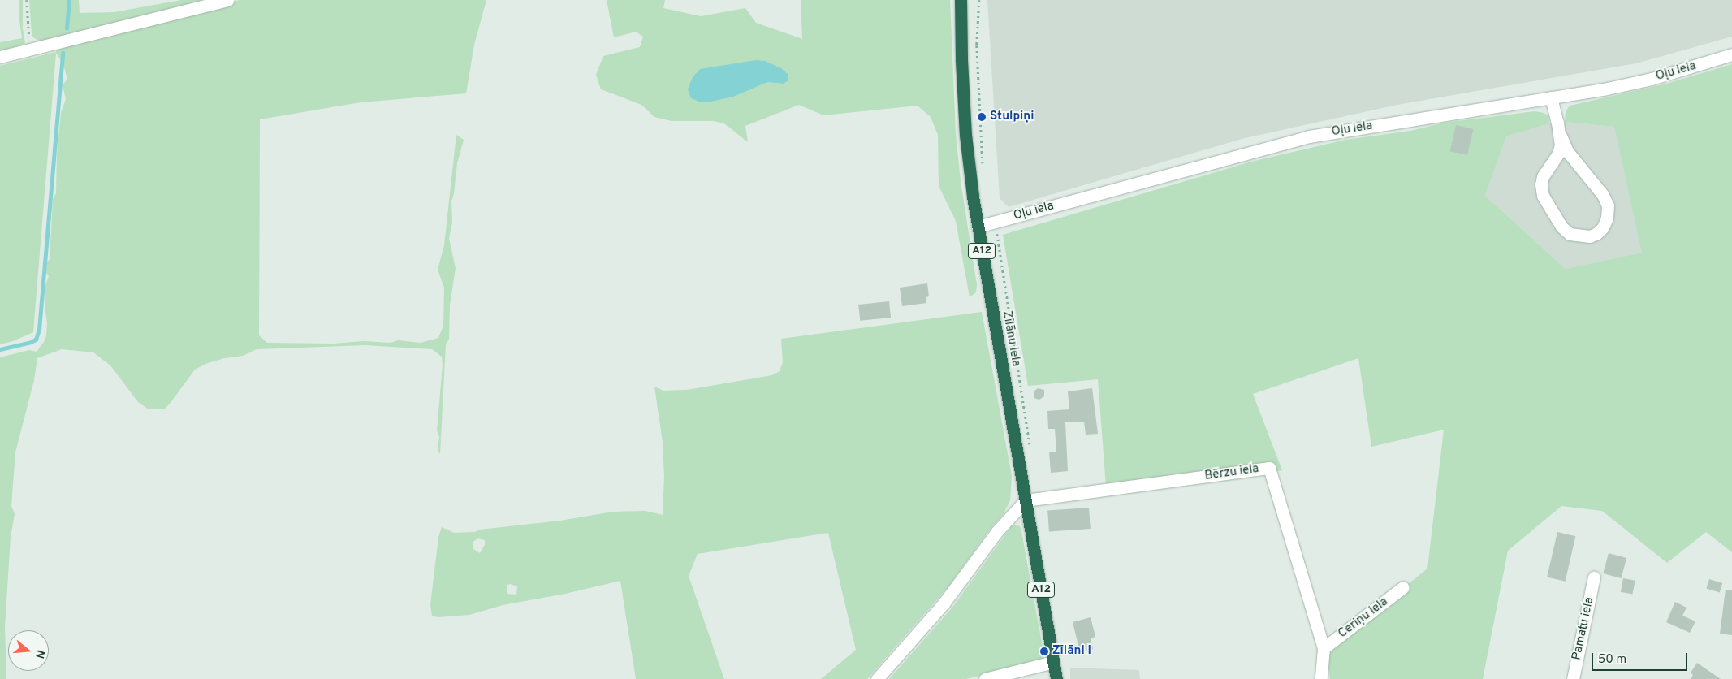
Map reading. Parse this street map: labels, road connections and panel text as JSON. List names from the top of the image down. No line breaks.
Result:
{"streets":{"highway":["A12","Zīlānu iela"],"street":["Oļu iela","Bērzu iela","Ceriņu iela","Pamatu iela"]},"crossings":[["Oļu iela","Zīlānu iela"],["Zīlānu iela","Bērzu iela"],["Bērzu iela","Ceriņu iela"]],"places":["Stulpiņi","Zīlāni I"],"scale_bar":"50 m","north":"right"}
